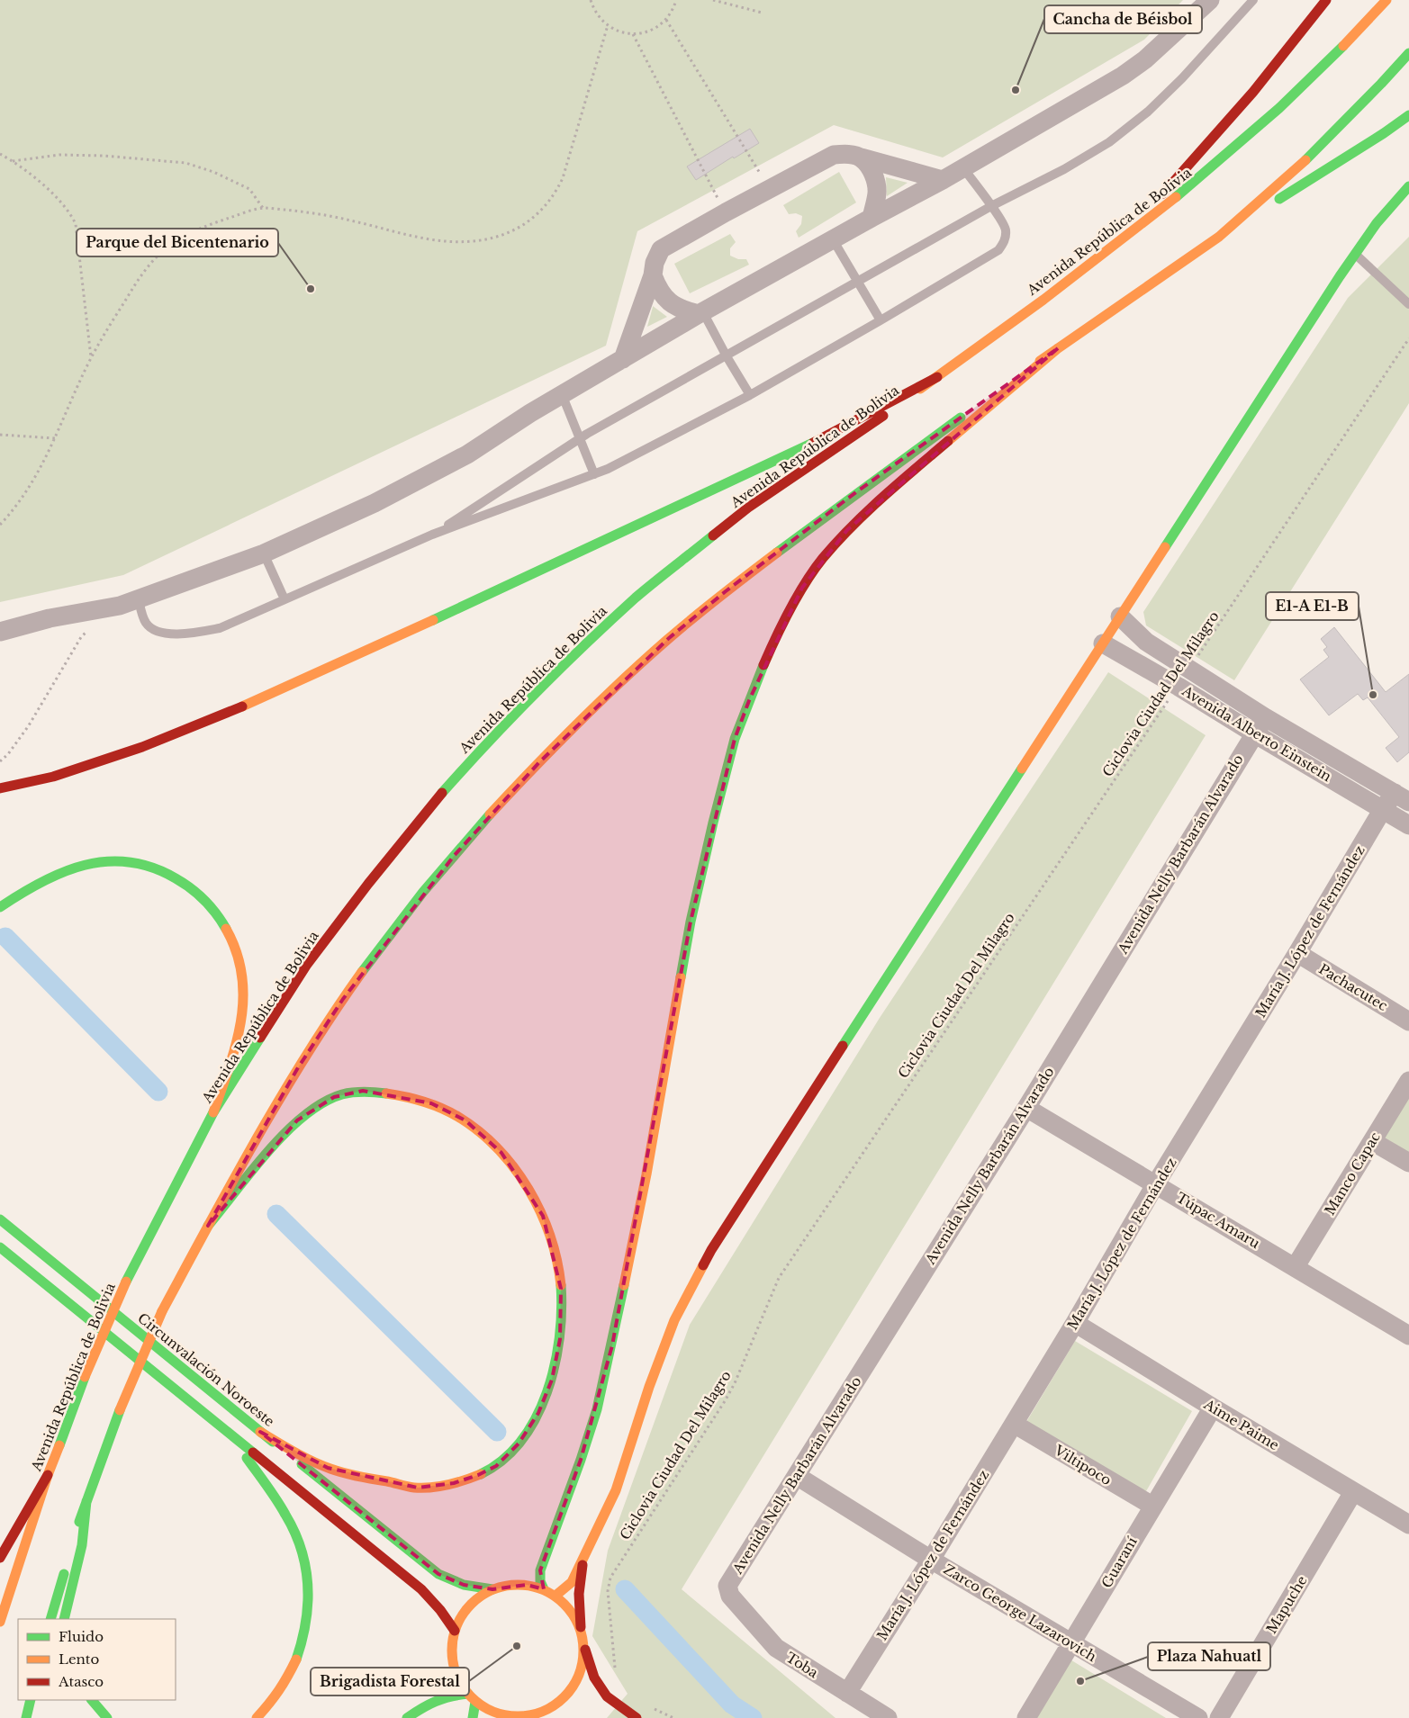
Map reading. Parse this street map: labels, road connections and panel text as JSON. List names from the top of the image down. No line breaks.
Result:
{"streets":{"main road":["Avenida República de Bolivia","Circunvalación Noroeste"],"street":["Avenida Alberto Einstein","Avenida Nelly Barbarán Alvarado","María J. López de Fernández","Pachacutec","Manco Capac","Túpac Amaru","Aime Paime","Viltipoco","Guaraní","Mapuche","Zarco George Lazarovich","Toba"],"path":["Ciclovia Ciudad Del Milagro"]},"crossings":[["Ciclovia Ciudad Del Milagro","Avenida Alberto Einstein"],["Avenida Alberto Einstein","Avenida Nelly Barbarán Alvarado"],["Avenida Alberto Einstein","María J. López de Fernández"],["Avenida Nelly Barbarán Alvarado","Túpac Amaru"],["Avenida Nelly Barbarán Alvarado","Zarco George Lazarovich"],["Avenida Nelly Barbarán Alvarado","Toba"],["María J. López de Fernández","Pachacutec"],["María J. López de Fernández","Túpac Amaru"],["María J. López de Fernández","Aime Paime"],["María J. López de Fernández","Viltipoco"],["María J. López de Fernández","Zarco George Lazarovich"],["María J. López de Fernández","Toba"],["Manco Capac","Túpac Amaru"],["Aime Paime","Guaraní"],["Aime Paime","Mapuche"],["Viltipoco","Guaraní"],["Guaraní","Zarco George Lazarovich"]],"places":["Cancha de Béisbol","Parque del Bicentenario","E1-A E1-B","Brigadista Forestal","Plaza Nahuatl"],"legend":["Fluido","Lento","Atasco"]}
